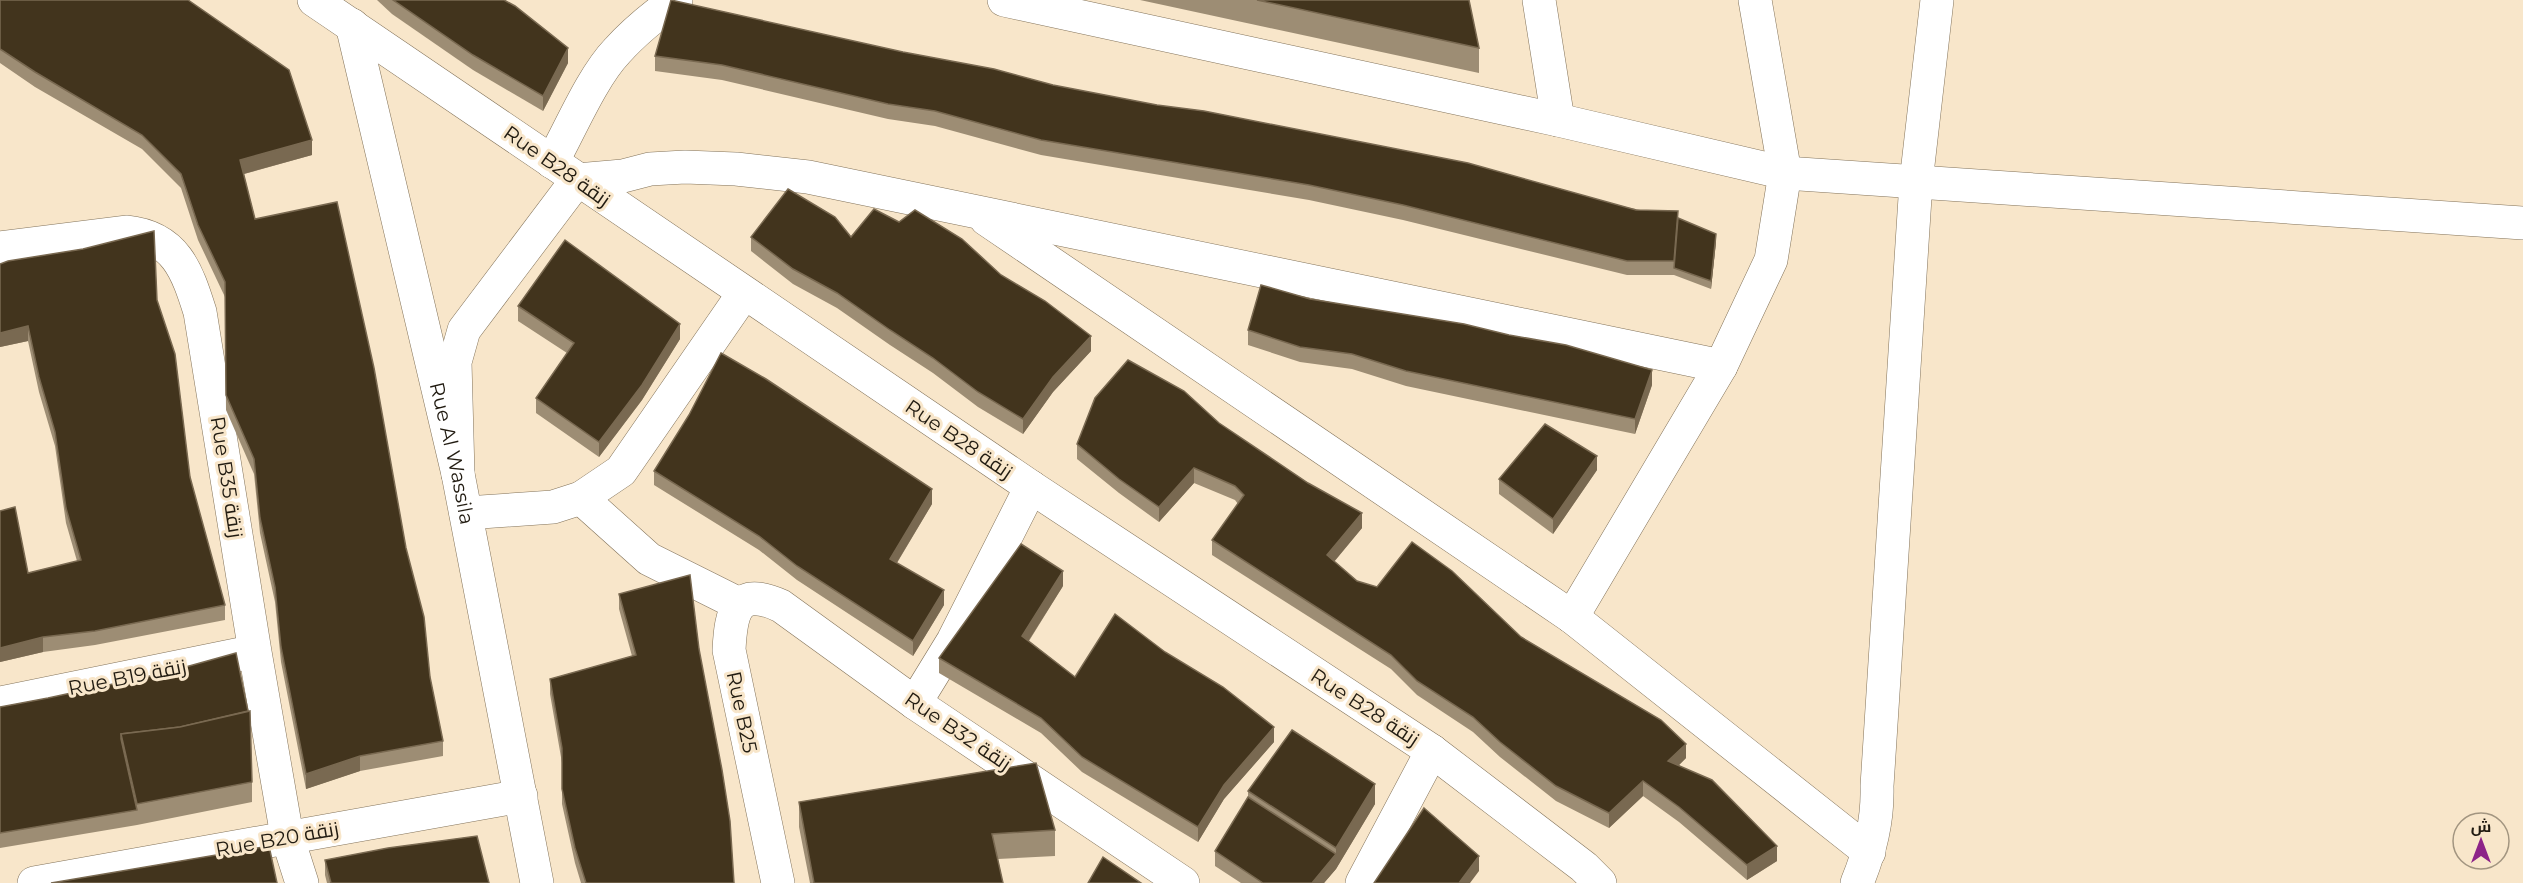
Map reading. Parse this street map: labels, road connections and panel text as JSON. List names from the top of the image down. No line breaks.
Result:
{"streets":{"street":["Rue B28 زنقة","Rue Al Wassila","Rue B35 زنقة","Rue B19 زنقة","Rue B25","Rue B32 زنقة","Rue B20 زنقة"]},"crossings":[["Rue B28 زنقة","Rue Al Wassila"],["Rue Al Wassila","Rue B20 زنقة"],["Rue B35 زنقة","Rue B19 زنقة"],["Rue B35 زنقة","Rue B20 زنقة"],["Rue B25","Rue B32 زنقة"]],"north":"top"}
